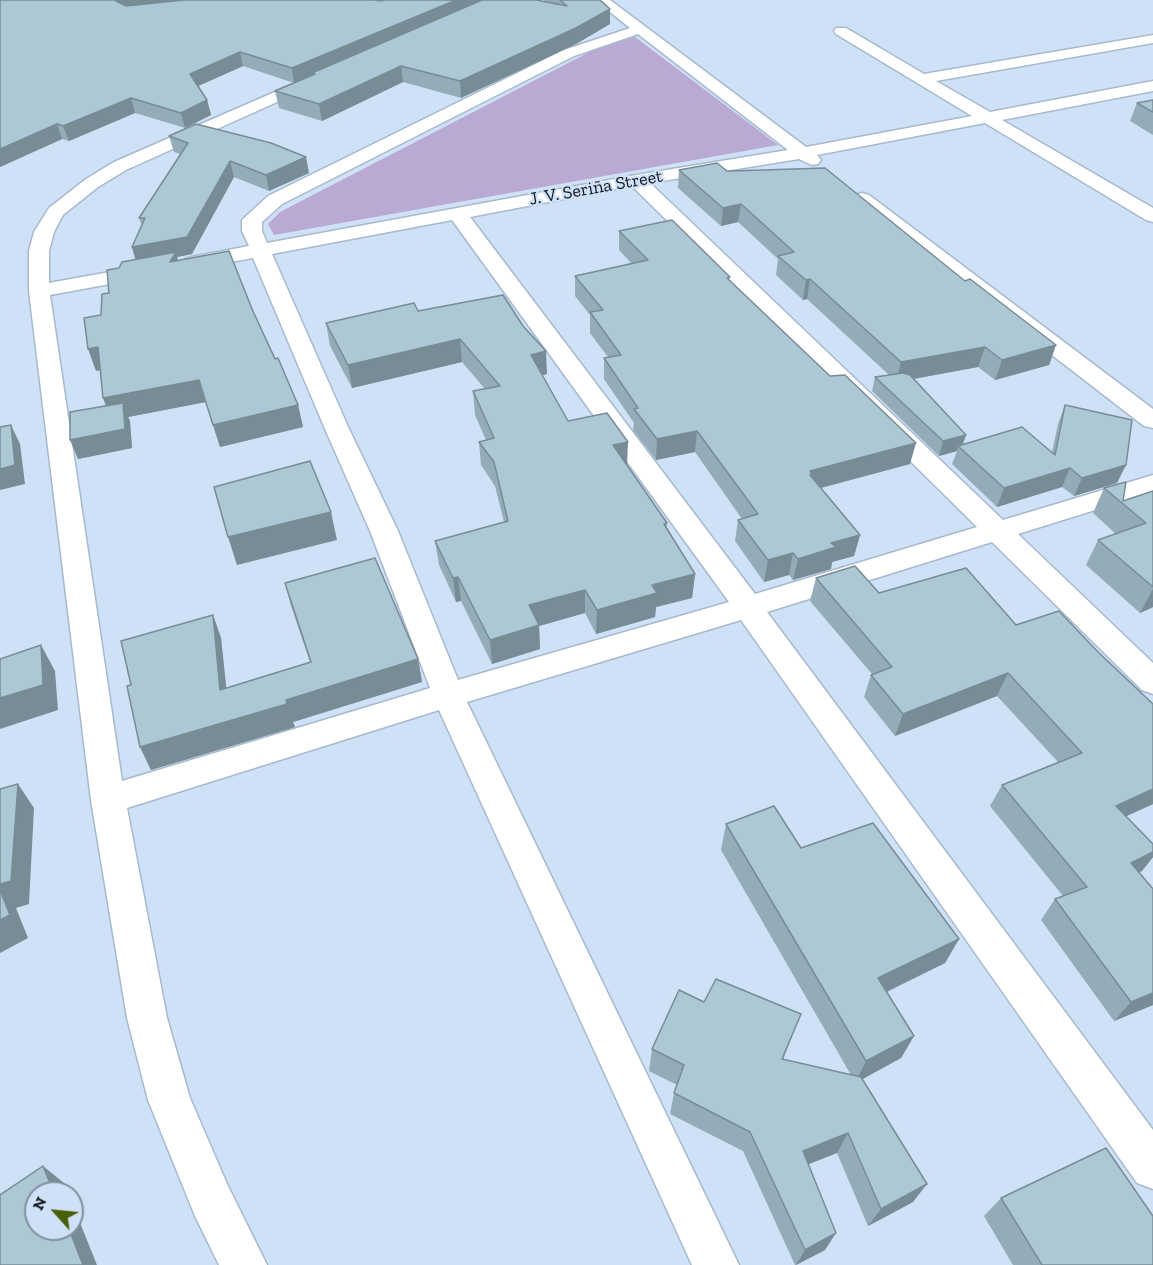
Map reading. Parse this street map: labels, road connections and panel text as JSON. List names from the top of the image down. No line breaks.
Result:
{"streets":{"street":["J. V. Seriña Street"]},"north":"top left"}
